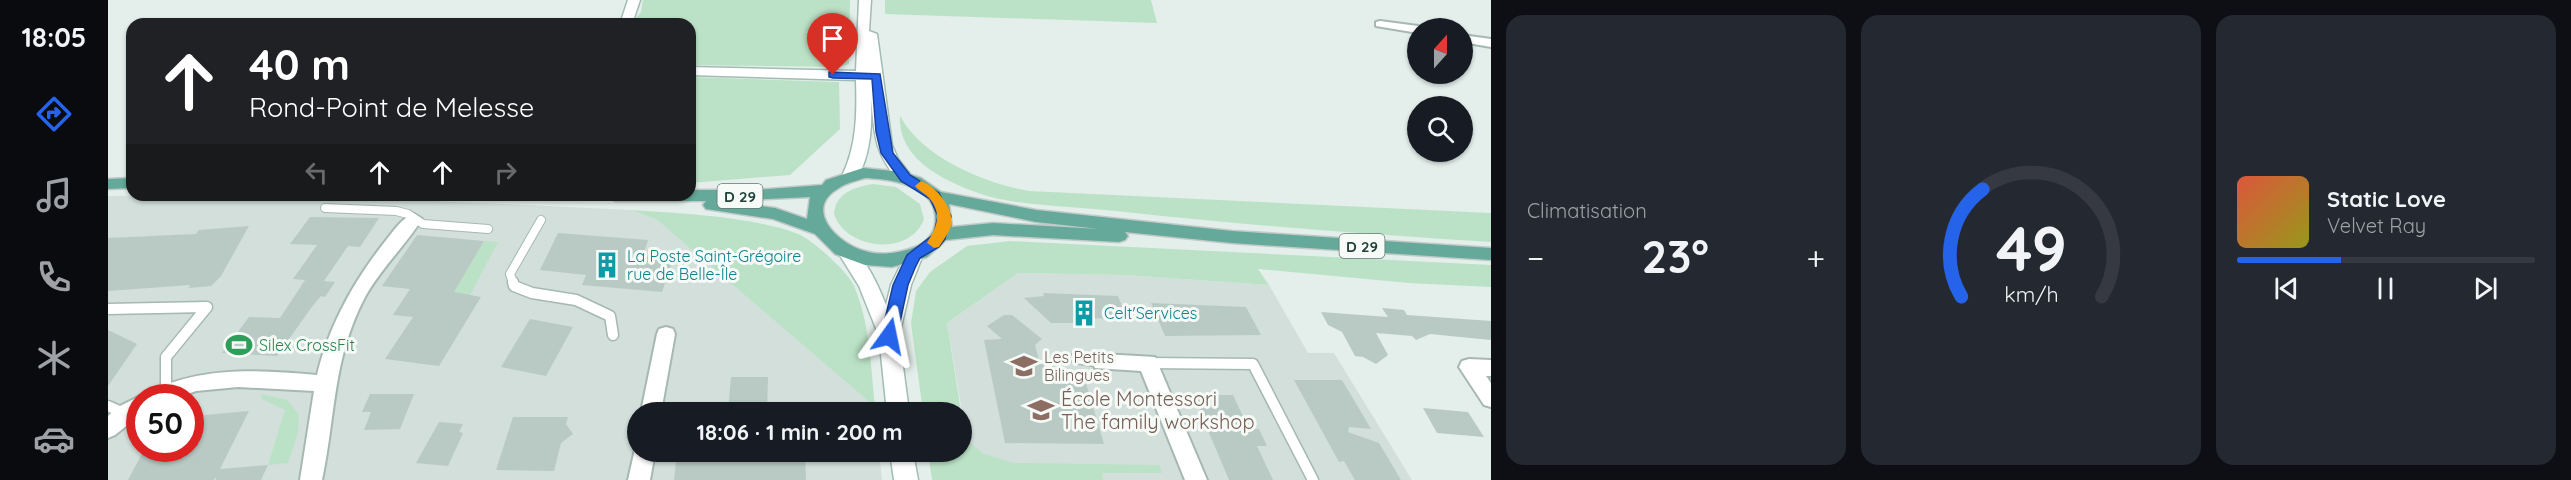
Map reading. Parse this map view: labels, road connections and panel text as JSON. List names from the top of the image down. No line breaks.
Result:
{"streets":{"main road":["D 29"]},"places":{"building":["La Poste Saint-Grégoire rue de Belle-Île","Celt'Services"],"sports":["Silex CrossFit"],"school or university":["Les Petits Bilingues","École Montessori The family workshop"]},"north":"top","page":{"tabs":"18:05","tile":"Climatisation","turn":["40 m","Rond-Point de Melesse"],"song":["Static Love","Velvet Ray"],"heat":["−","23°","+"],"limit":"50","trip":"18:06 · 1 min · 200 m","gauge":["49","km/h"]}}
